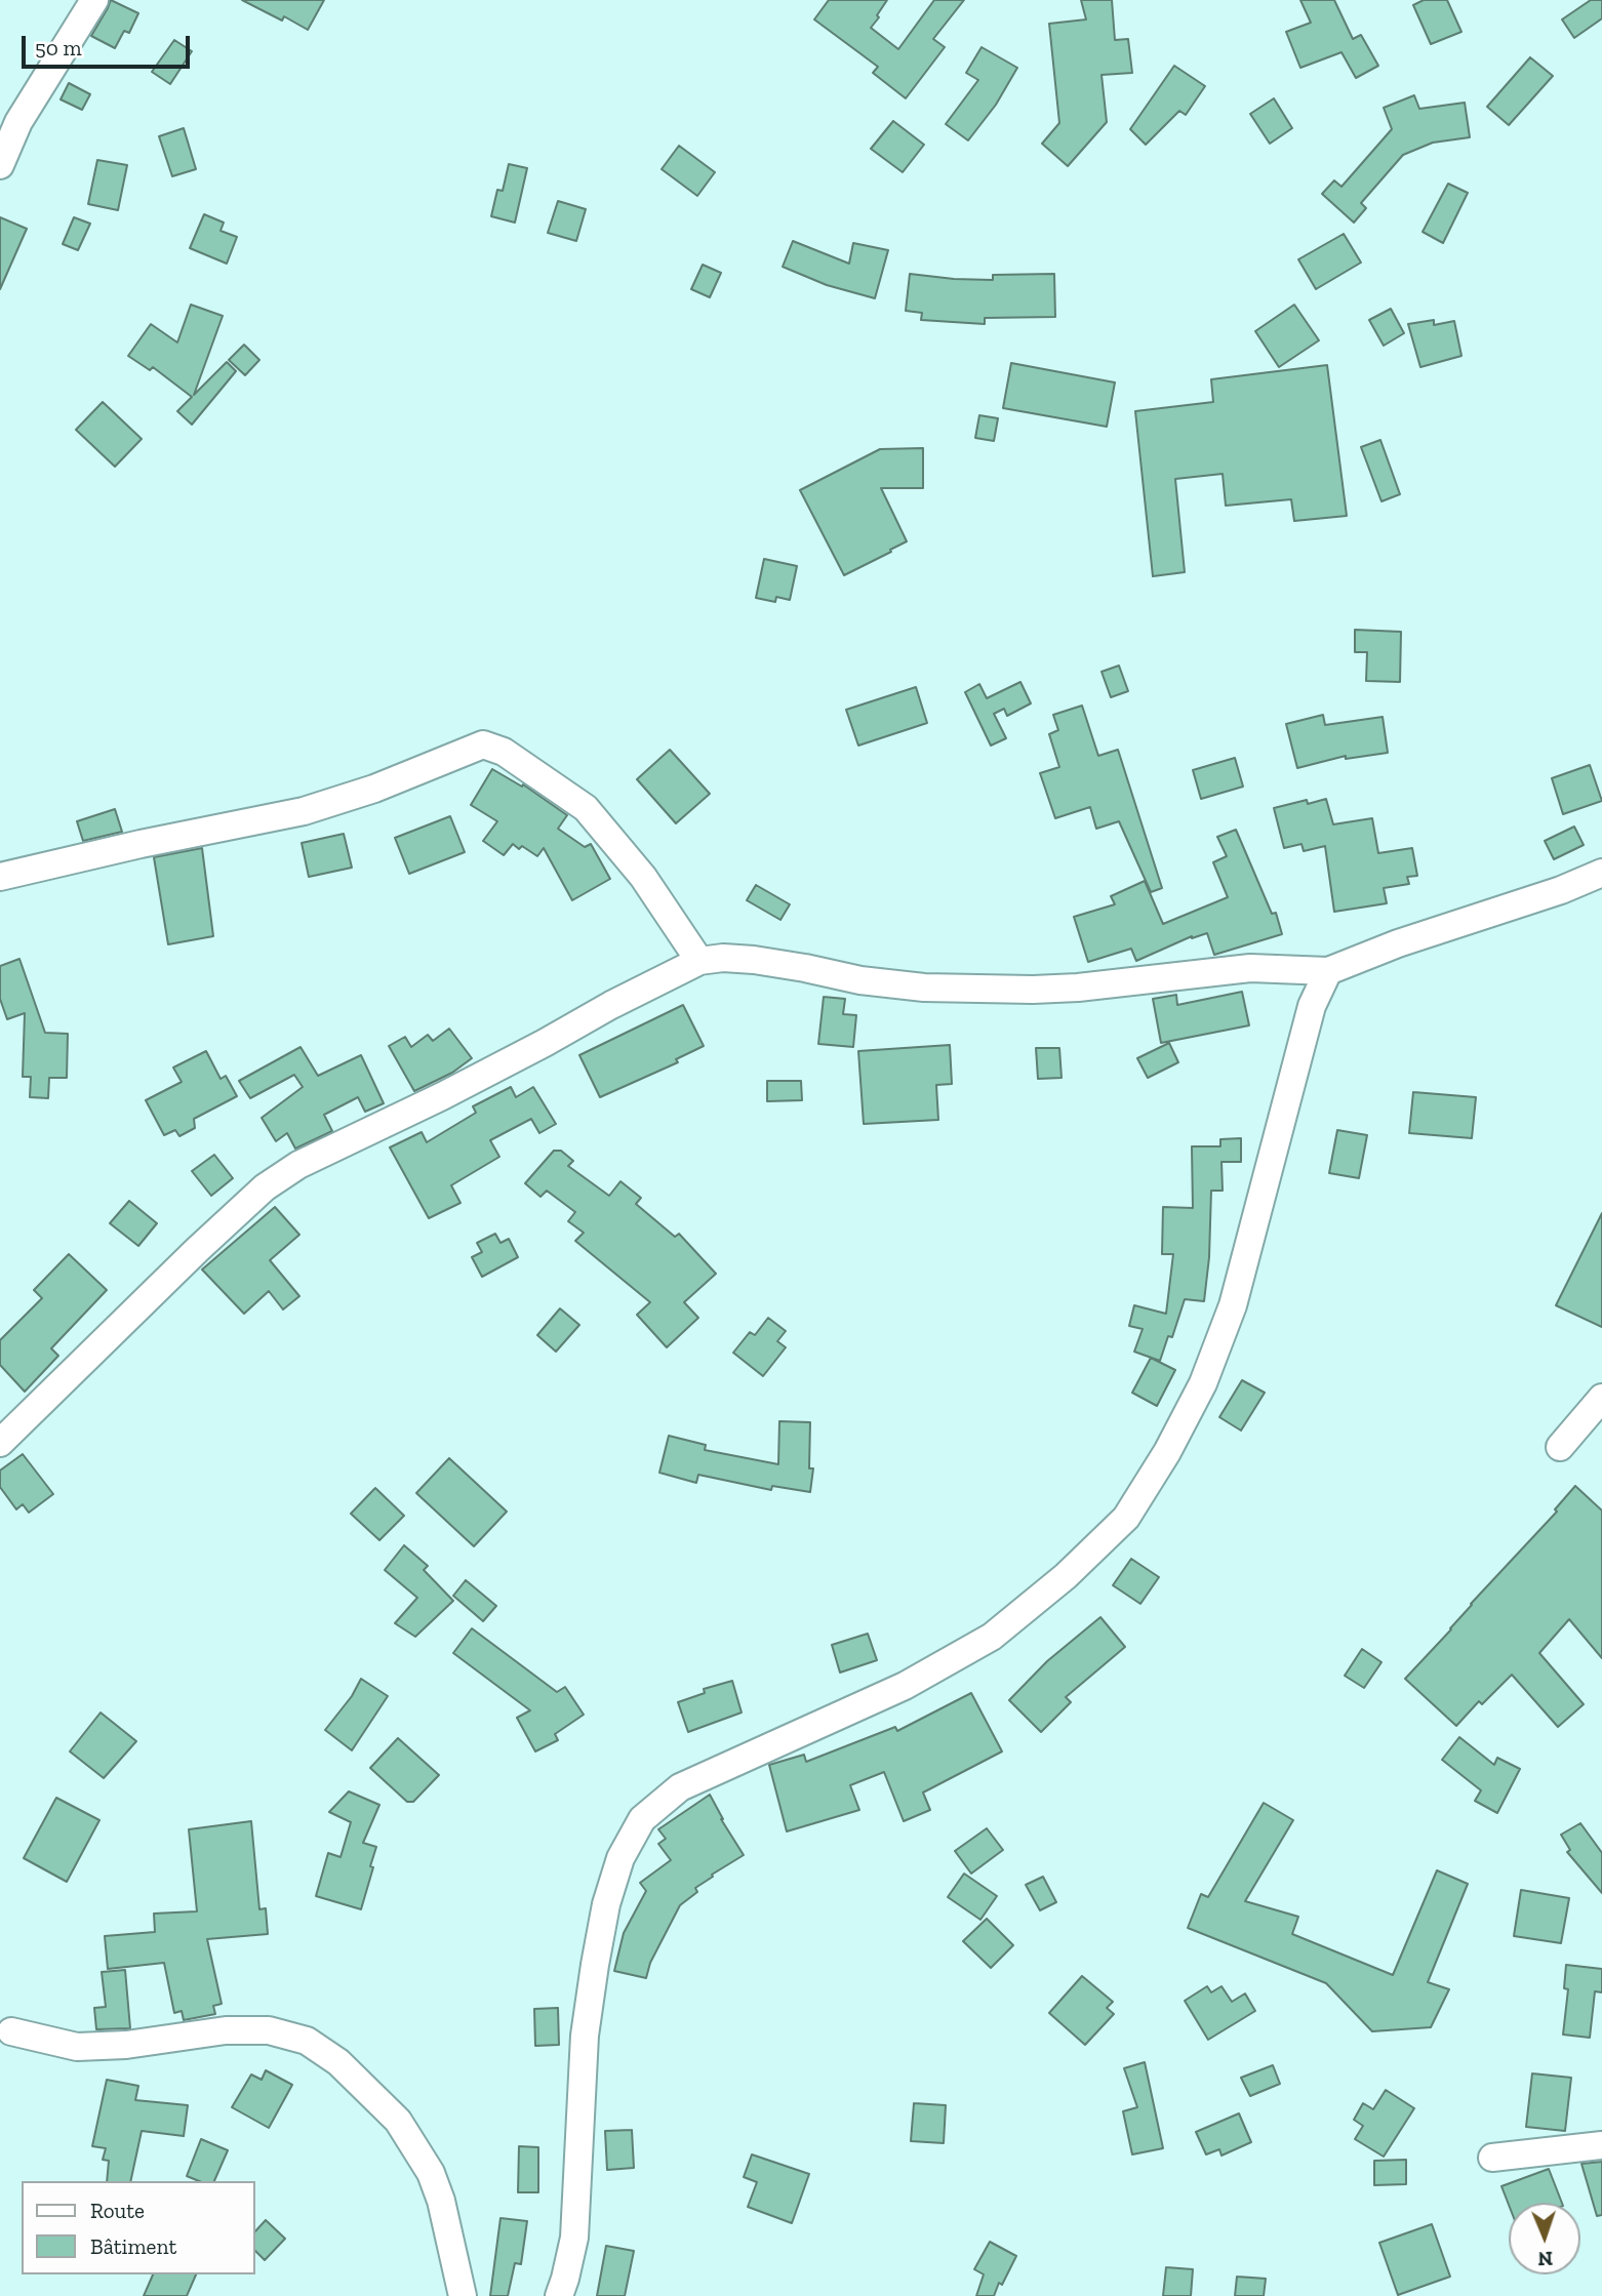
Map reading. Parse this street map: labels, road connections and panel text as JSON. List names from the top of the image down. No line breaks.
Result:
{"legend":["Route","Bâtiment"],"scale_bar":"50 m","north":"bottom"}
